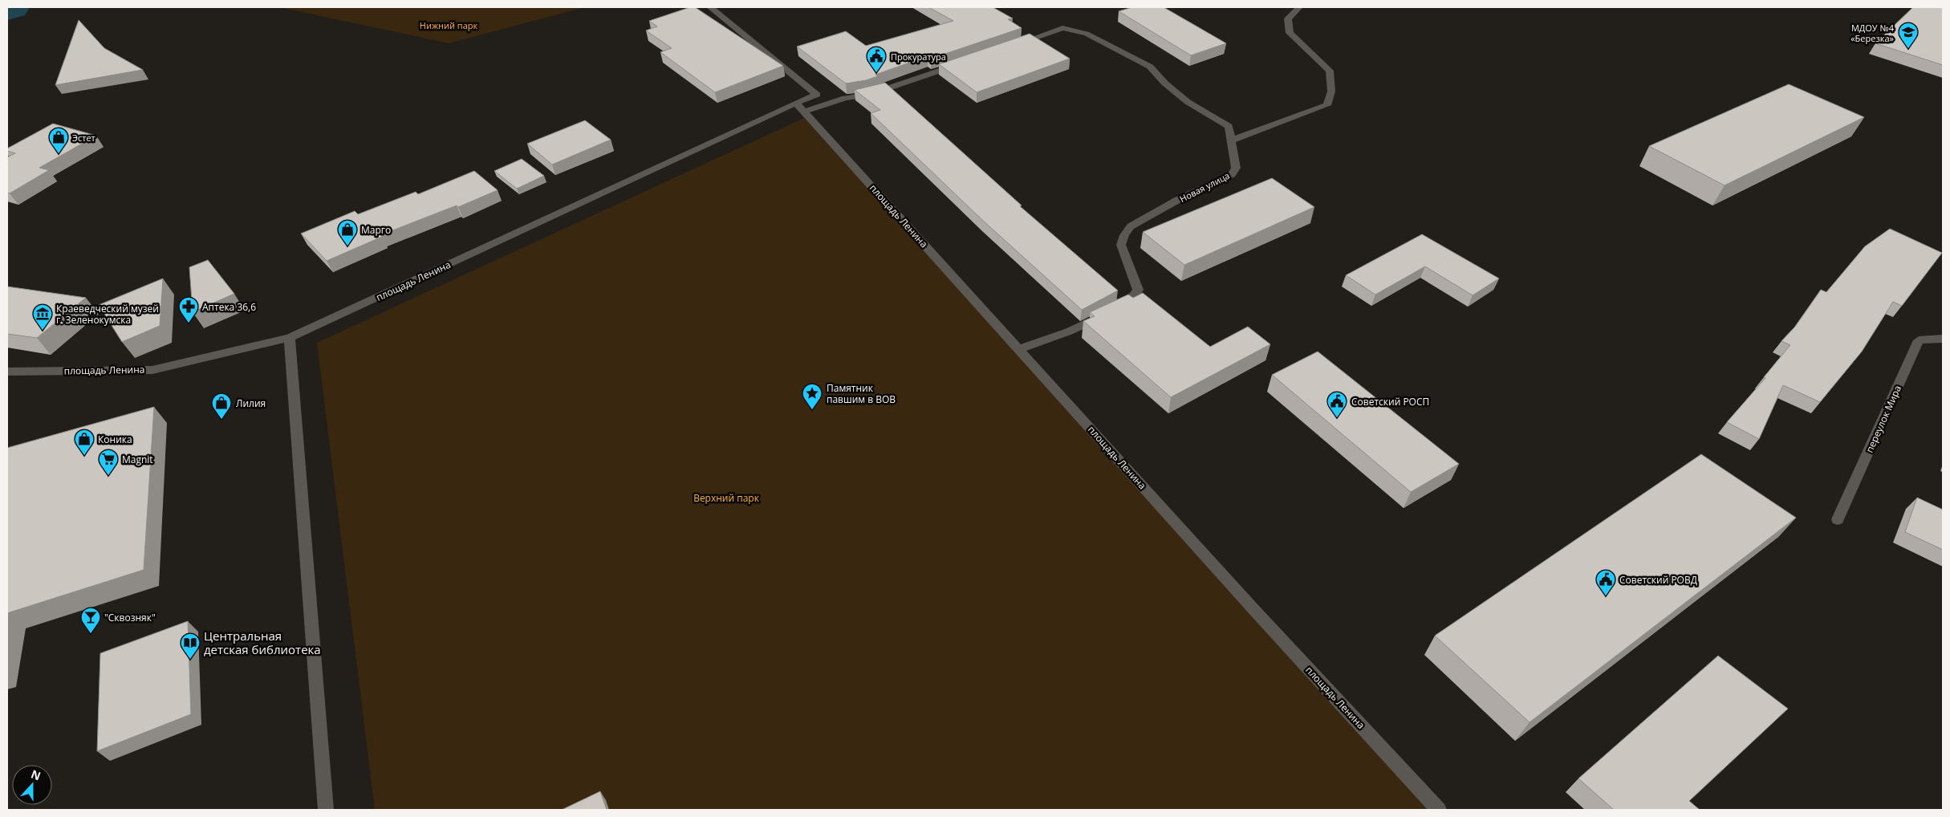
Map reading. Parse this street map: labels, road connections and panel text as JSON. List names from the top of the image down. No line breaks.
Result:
{"streets":{"street":["Новая улица","площадь Ленина","переулок Мира"]},"crossings":[["Новая улица","площадь Ленина"]],"parks":["Нижний парк","Верхний парк"],"places":{"school or university":["МДОУ №4 «Березка»"],"public building":["Прокуратура","Советский РОСП","Советский РОВД"],"shop":["Эстет","Марго","Лилия","Коника"],"pharmacy":["Аптека 36,6"],"museum":["Краеведческий музей г. Зеленокумска"],"place":["Памятник павшим в ВОВ"],"supermarket":["Magnit"],"bar":["\"Сквозняк\""],"library":["Центральная детская библиотека"]},"north":"top"}
